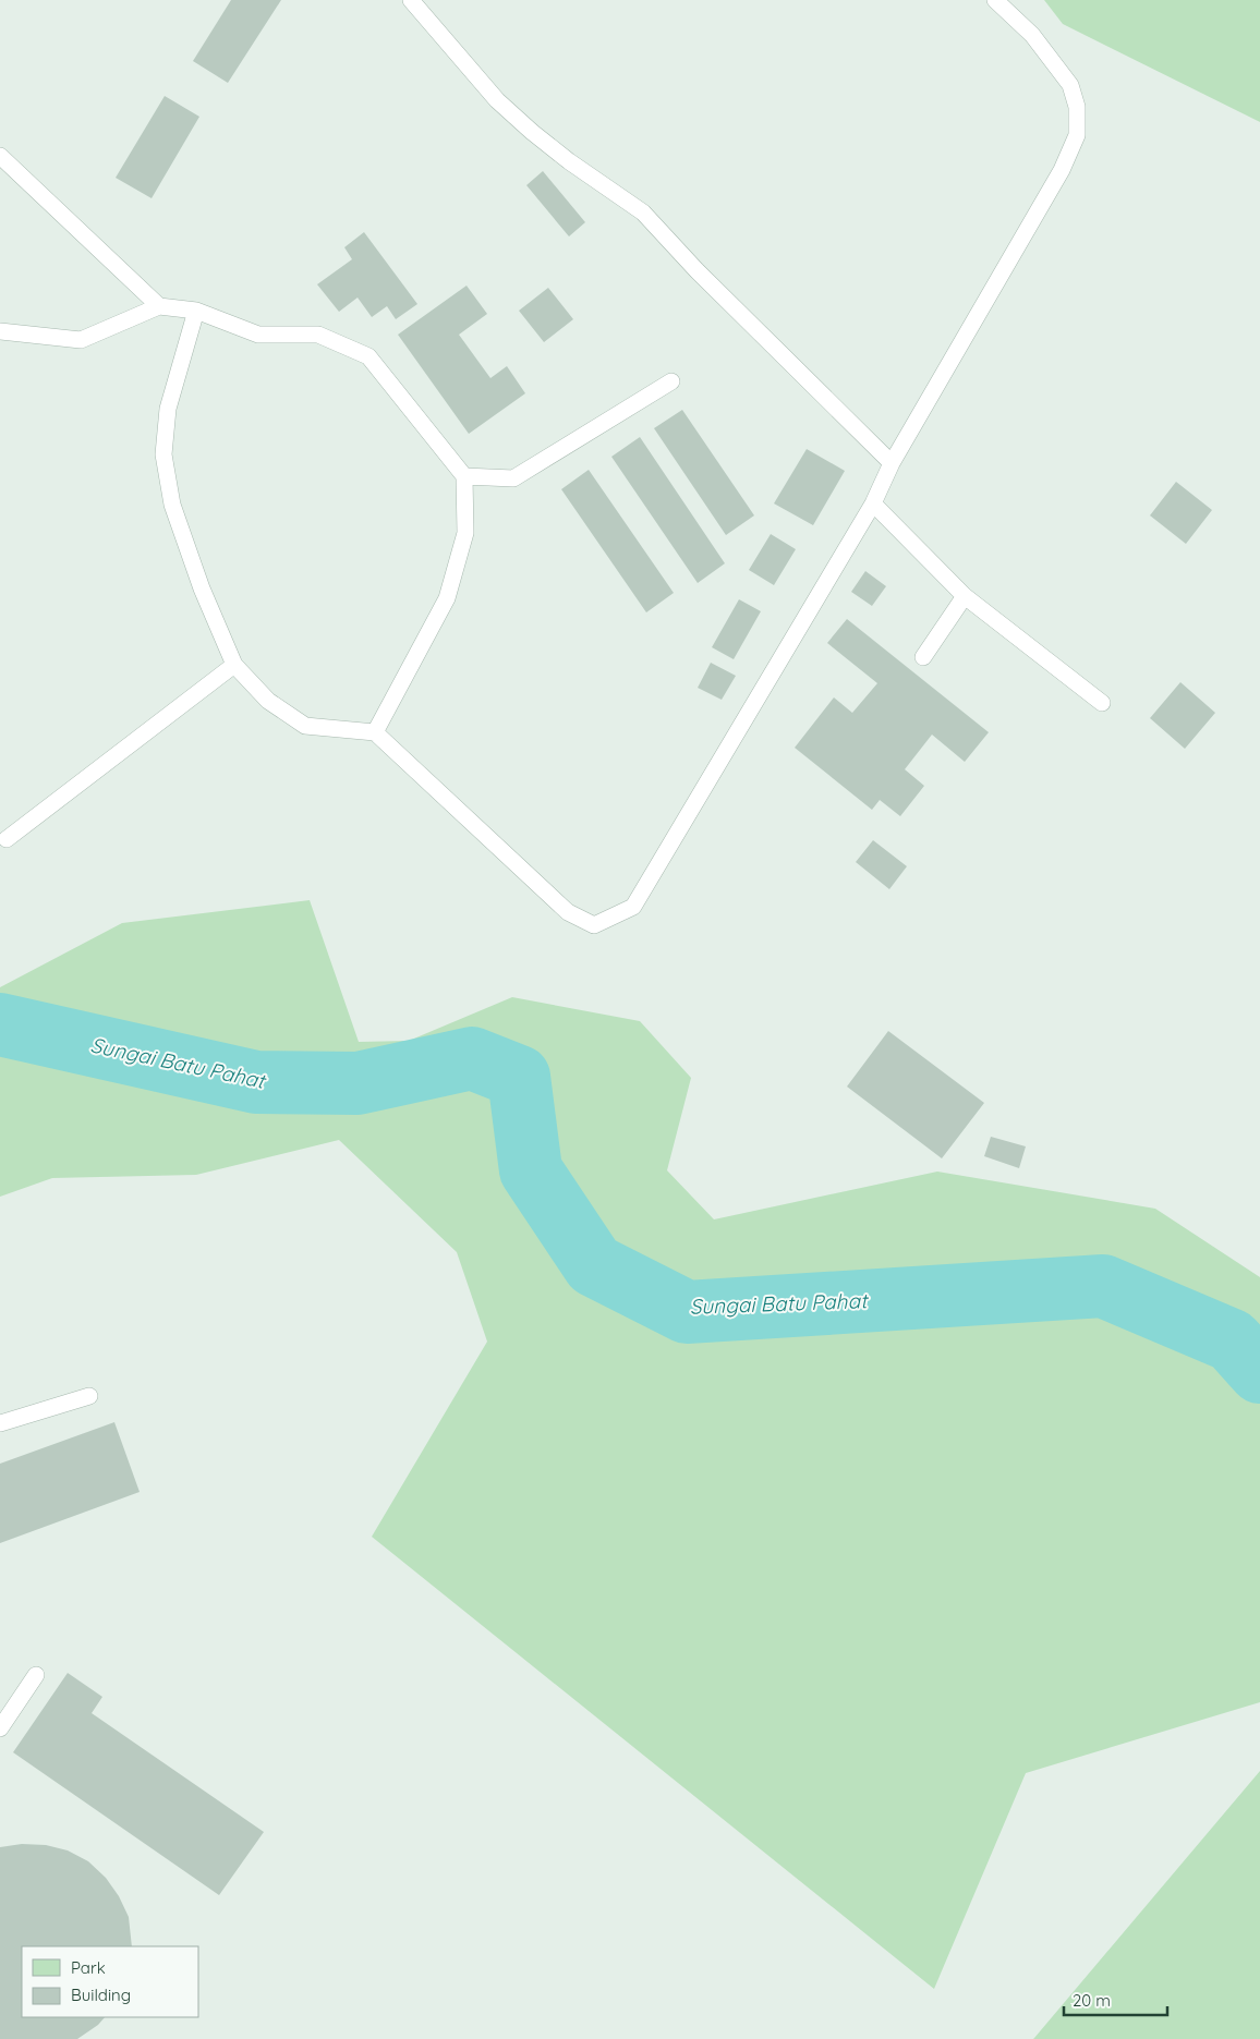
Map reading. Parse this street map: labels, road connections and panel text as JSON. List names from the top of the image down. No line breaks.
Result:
{"water":["Sungai Batu Pahat"],"legend":["Park","Building"],"scale_bar":"20 m"}
